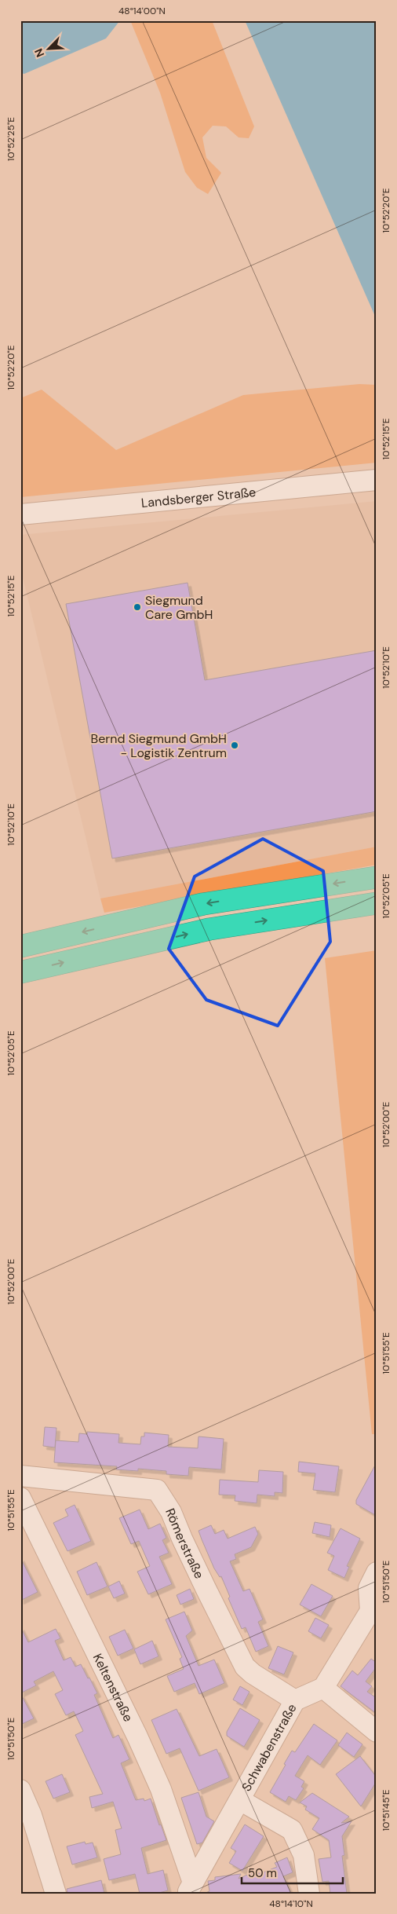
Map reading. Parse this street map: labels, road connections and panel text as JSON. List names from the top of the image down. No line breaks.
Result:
{"streets":{"street":["Landsberger Straße","Römerstraße","Keltenstraße","Schwabenstraße"]},"crossings":[["Römerstraße","Schwabenstraße"],["Keltenstraße","Schwabenstraße"]],"places":["Siegmund Care GmbH","Bernd Siegmund GmbH - Logistik Zentrum"],"scale_bar":"50 m","north":"bottom left","coordinates":["48°14'00\"N","10°52'25\"E","10°52'20\"E","10°52'15\"E","10°52'10\"E","10°52'05\"E","10°52'00\"E","10°51'55\"E","10°51'50\"E","10°51'45\"E","48°14'10\"N"]}
